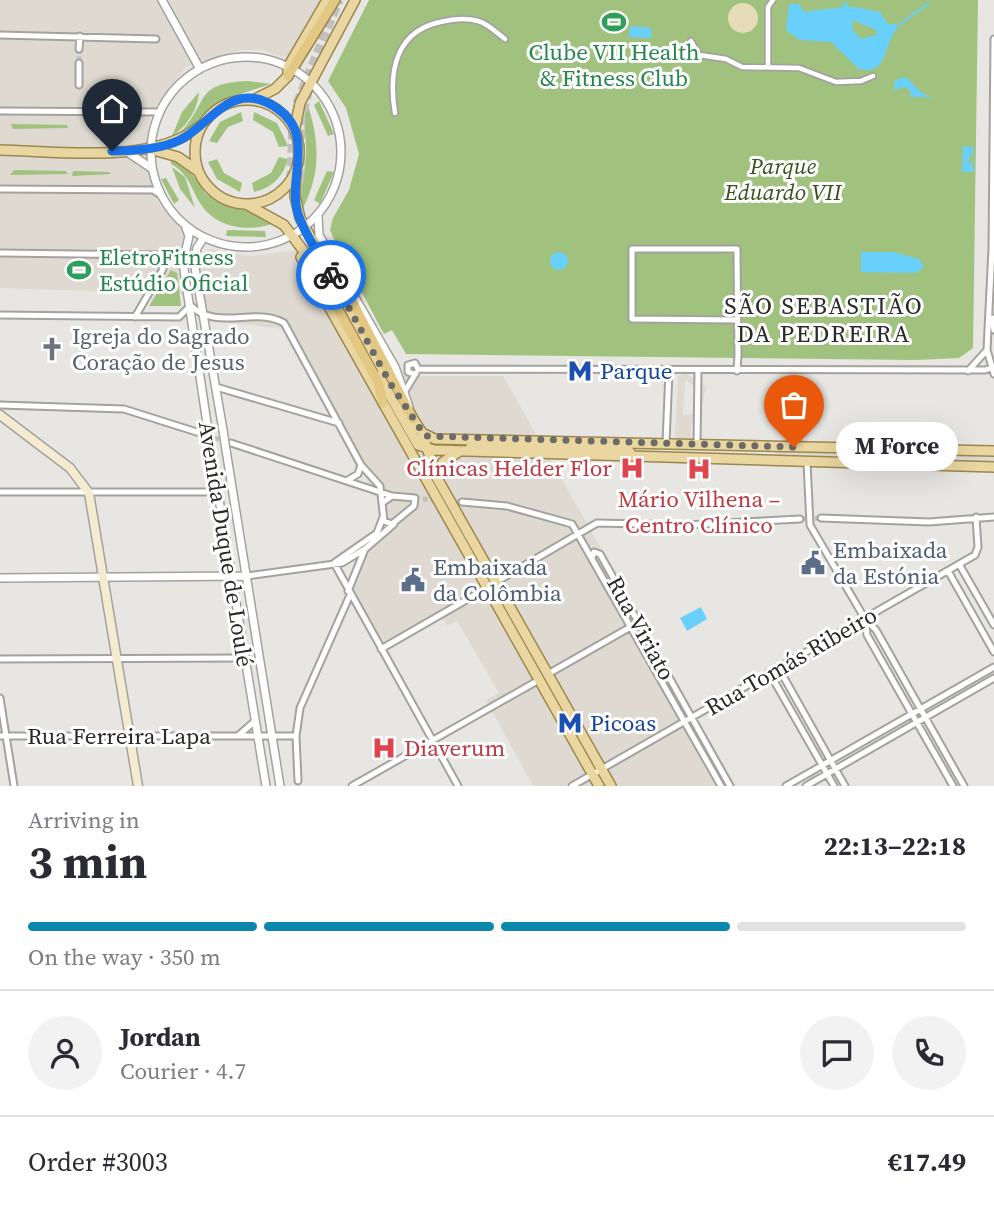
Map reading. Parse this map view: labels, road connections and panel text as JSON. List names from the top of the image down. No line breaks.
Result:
{"streets":{"street":["Avenida Duque de Loulé","Rua Viriato","Rua Tomás Ribeiro","Rua Ferreira Lapa"]},"crossings":[["Avenida Duque de Loulé","Rua Ferreira Lapa"],["Rua Viriato","Rua Tomás Ribeiro"]],"districts":["SÃO SEBASTIÃO DA PEDREIRA"],"parks":["Parque Eduardo VII"],"places":{"sports":["Clube VII Health & Fitness Club","EletroFitness Estúdio Oficial"],"church":["Igreja do Sagrado Coração de Jesus"],"metro station":["Parque","Picoas"],"other":["M Force"],"hospital":["Clínicas Helder Flor","Mário Vilhena – Centro Clínico","Diaverum"],"public building":["Embaixada da Estónia","Embaixada da Colômbia"]},"page":{"bubble":"M Force","heading":["3 min","Arriving in","22:13–22:18"],"panel":["Jordan","Courier · 4.7","Order #3003","€17.49"],"bar":"On the way · 350 m"}}
